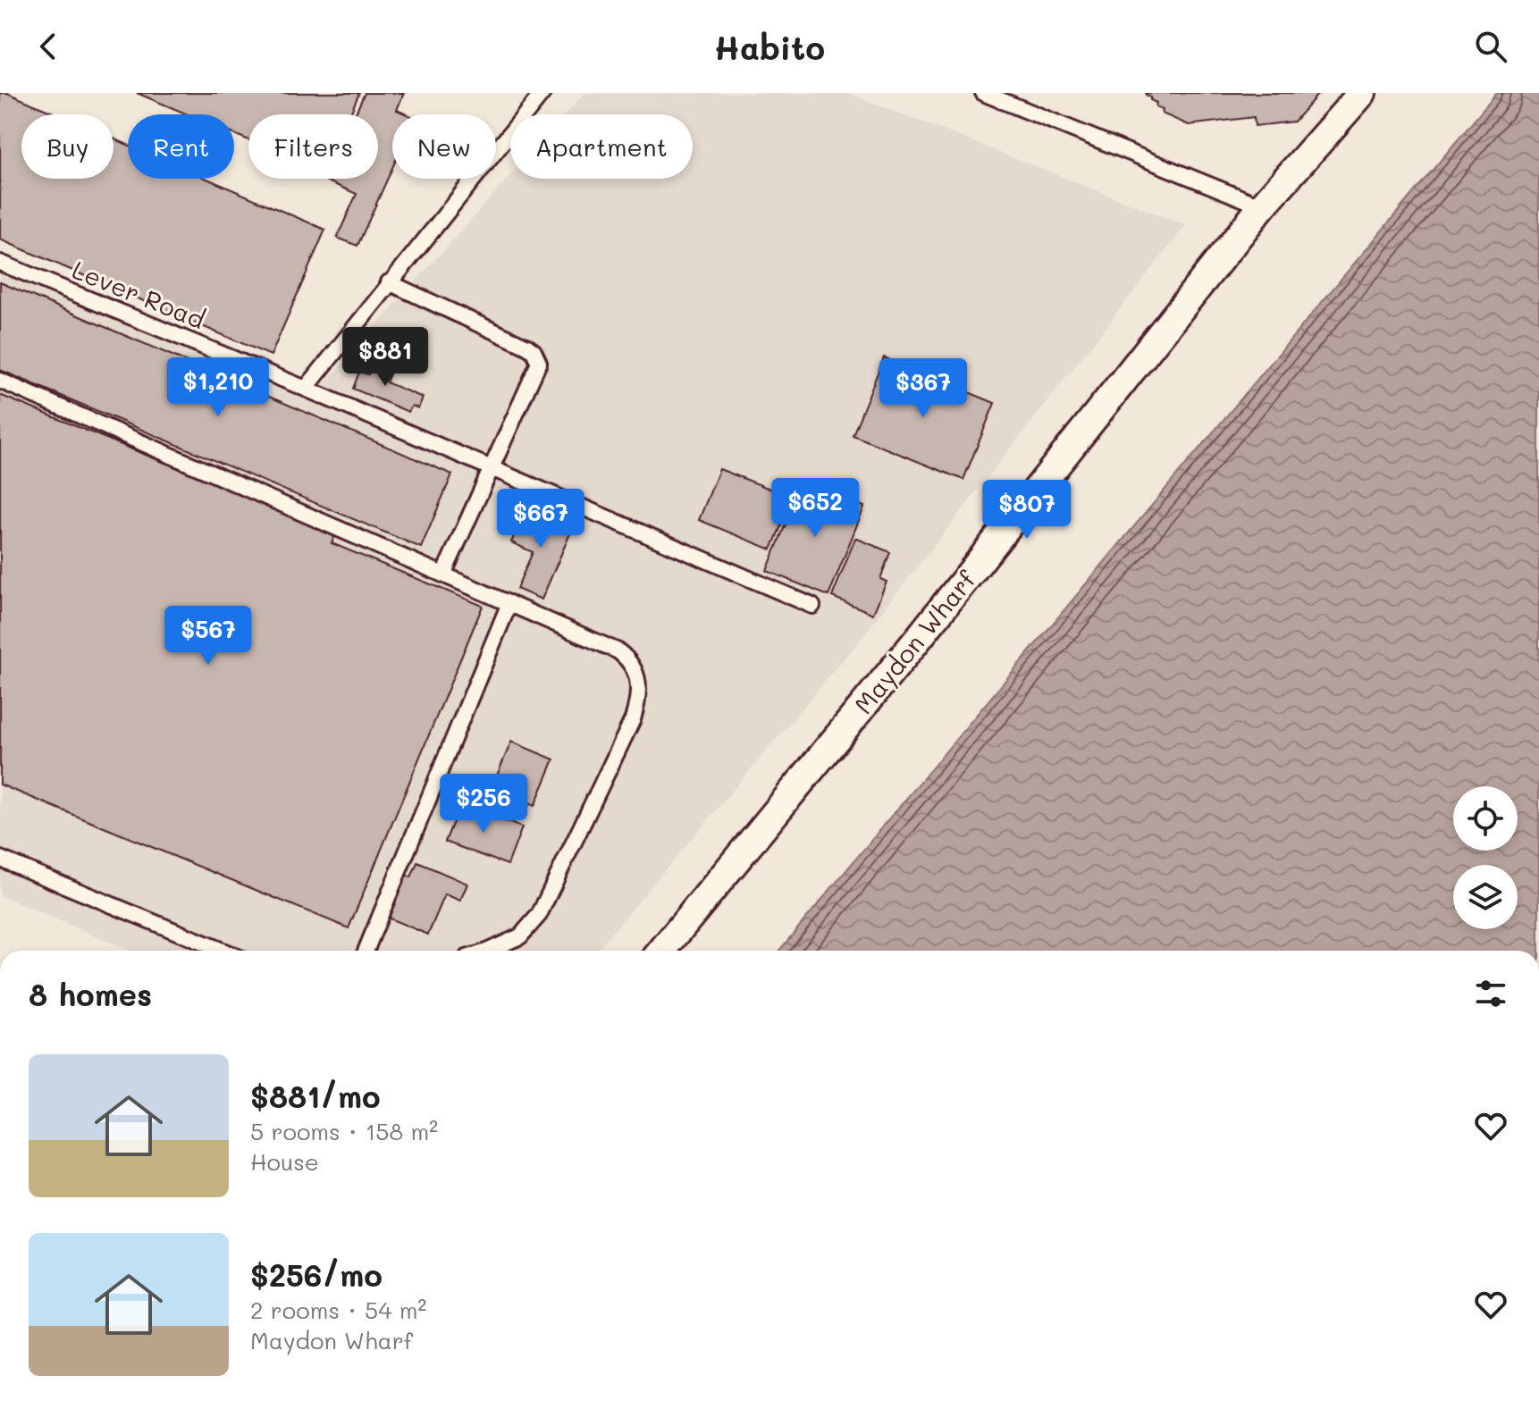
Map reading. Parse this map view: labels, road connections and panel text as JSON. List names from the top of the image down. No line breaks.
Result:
{"streets":{"street":["Maydon Wharf"],"lane":["Lever Road"]},"page":{"header":"Habito","chip":["Buy","Rent","Filters","New","Apartment"],"price":["$881","$1,210","$367","$652","$807","$667","$567","$256"],"heading":"8 homes","list":[{"name":"$881/mo","note":"5 rooms · 158 m² · House"},{"name":"$256/mo","note":"2 rooms · 54 m² · Maydon Wharf"}]}}
